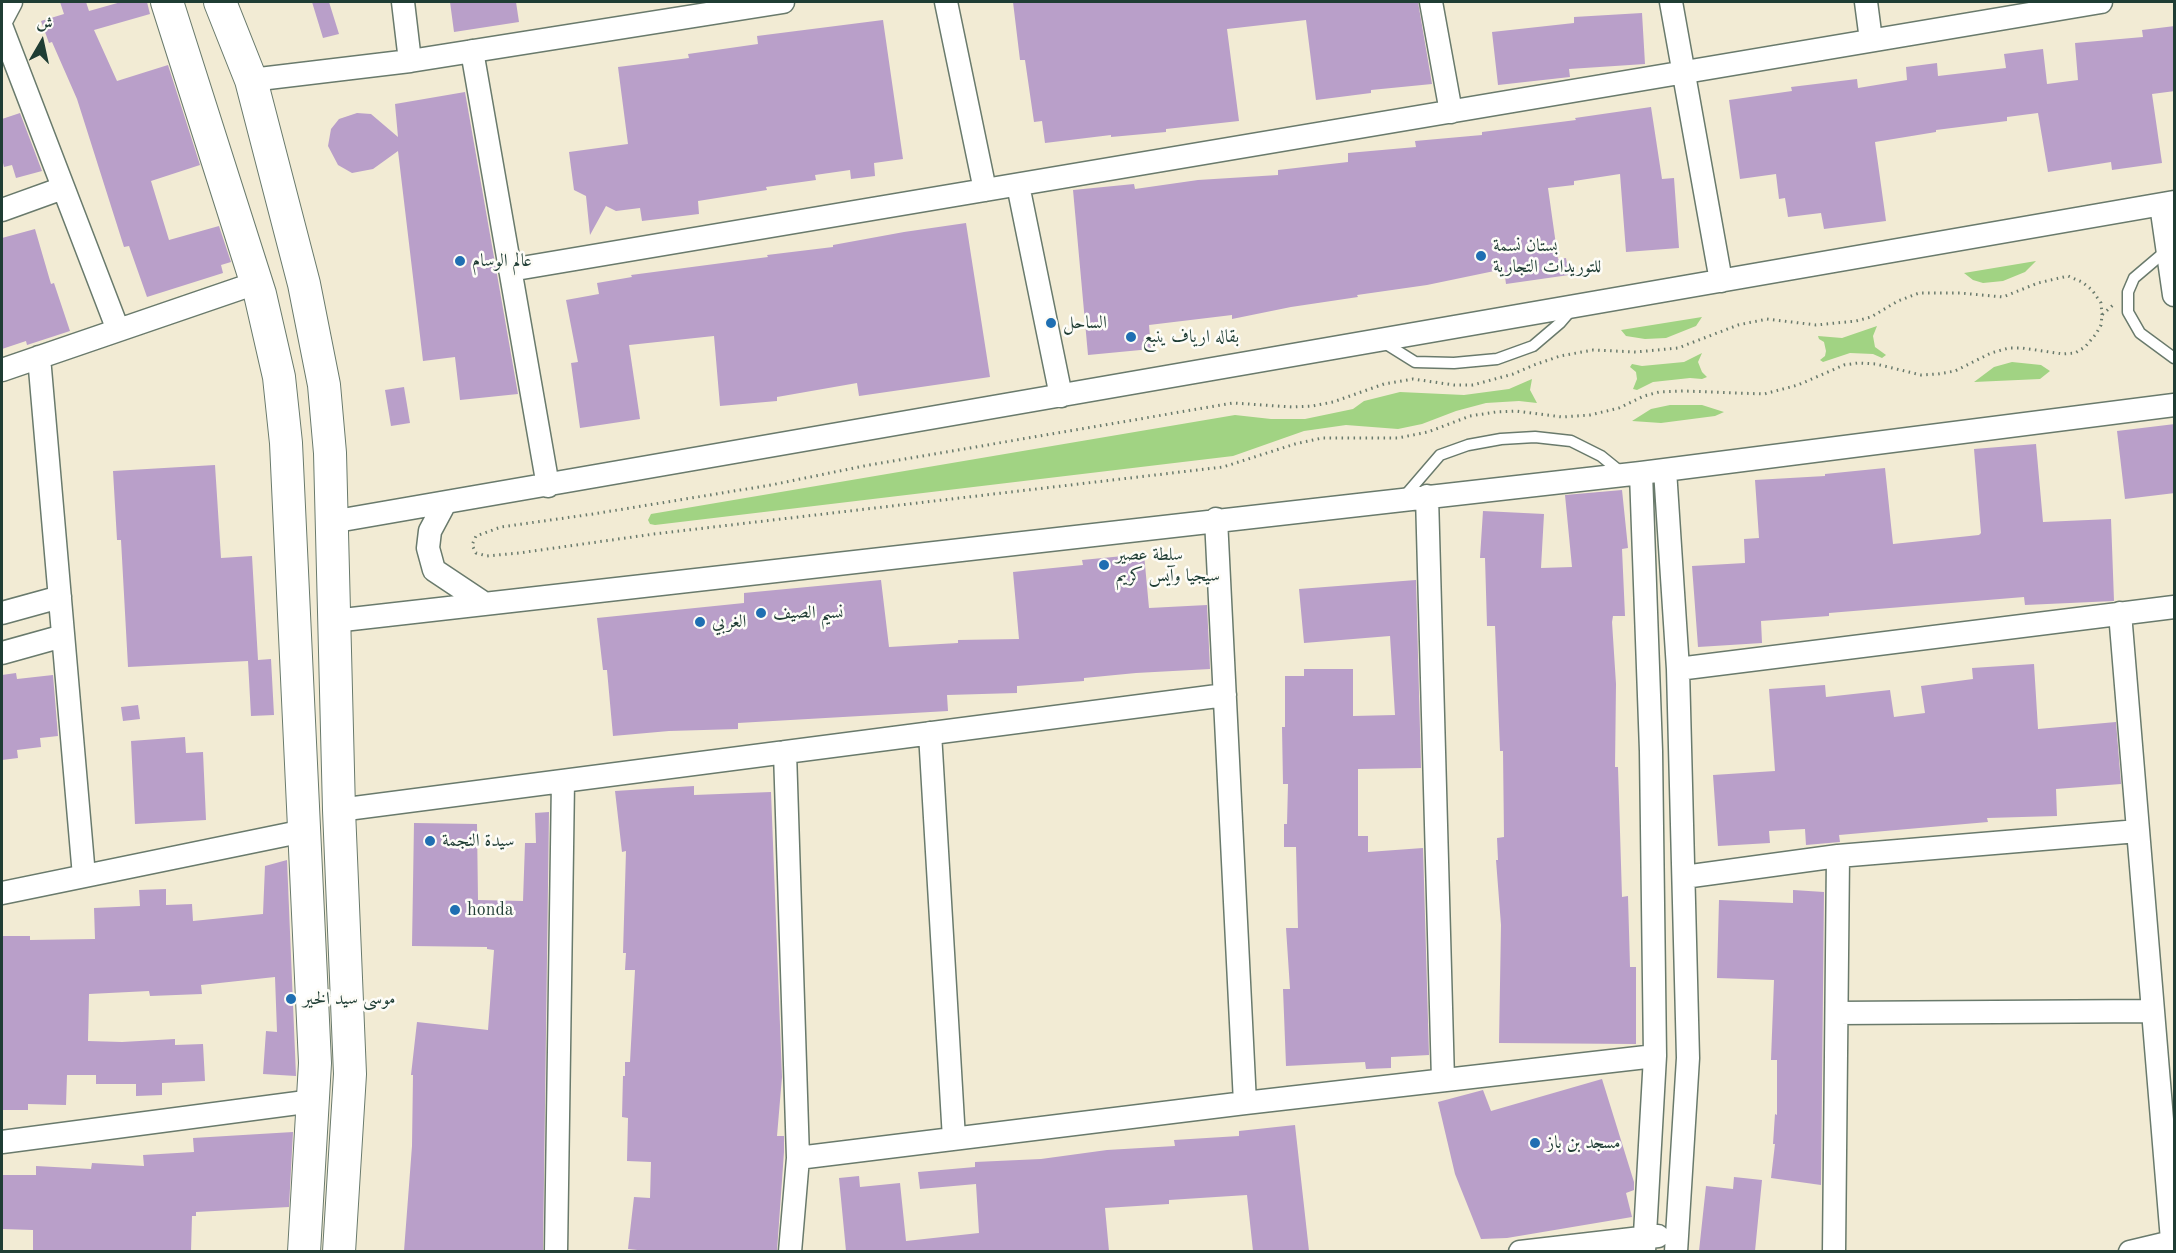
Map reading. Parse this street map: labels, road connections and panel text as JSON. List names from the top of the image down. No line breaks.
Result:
{"places":["بستان نسمة للتوريدات التجارية","عالم الوسام","الساحل","بقاله ارياف ينبع","سلطة عصير سيجيا وآيس كريم","نسيم الصيف","الغربي","سيدة النجمة","honda","موسى سيد الخير","مسجد بن باز"],"north":"top"}
